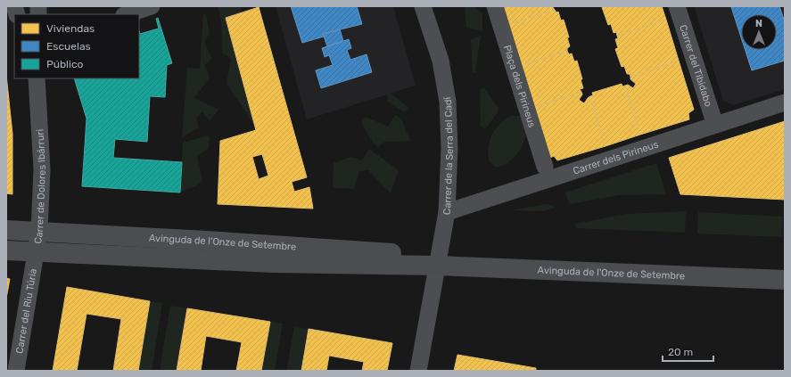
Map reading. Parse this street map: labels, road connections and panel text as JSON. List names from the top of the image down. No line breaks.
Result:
{"streets":{"main road":["Avinguda de l'Onze de Setembre"],"street":["Carrer del Tibidabo","Plaça dels Pirineus","Carrer de la Serra del Cadí","Carrer dels Pirineus","Carrer de Dolores Ibárruri","Carrer del Riu Túria"]},"crossings":[["Carrer del Tibidabo","Carrer dels Pirineus"],["Carrer de la Serra del Cadí","Carrer dels Pirineus"],["Carrer de la Serra del Cadí","Avinguda de l'Onze de Setembre"],["Carrer de Dolores Ibárruri","Avinguda de l'Onze de Setembre"],["Carrer de Dolores Ibárruri","Carrer del Riu Túria"],["Avinguda de l'Onze de Setembre","Carrer del Riu Túria"]],"legend":["Viviendas","Escuelas","Público"],"scale_bar":"20 m","north":"top"}
